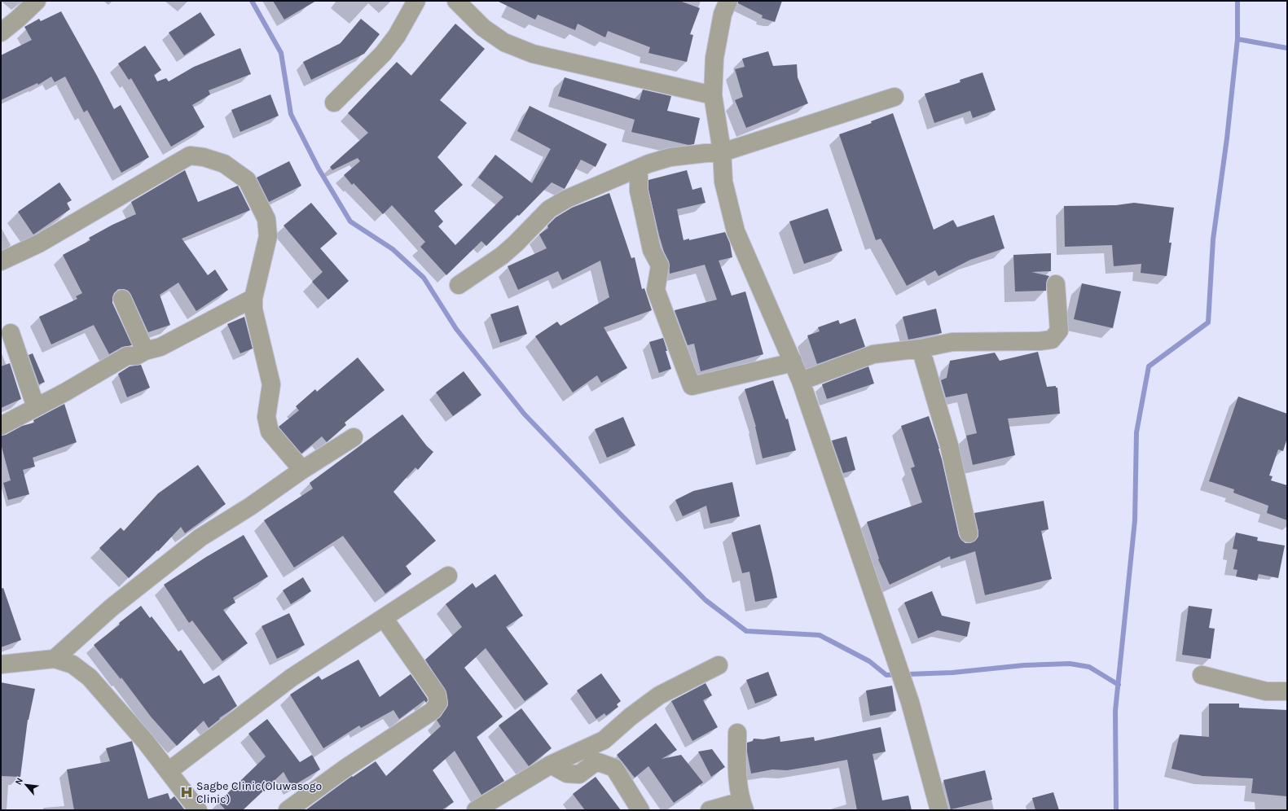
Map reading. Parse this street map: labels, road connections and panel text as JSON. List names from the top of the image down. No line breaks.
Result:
{"places":{"hospital":["Sagbe Clinic(Oluwasogo Clinic)"]},"north":"top left"}
